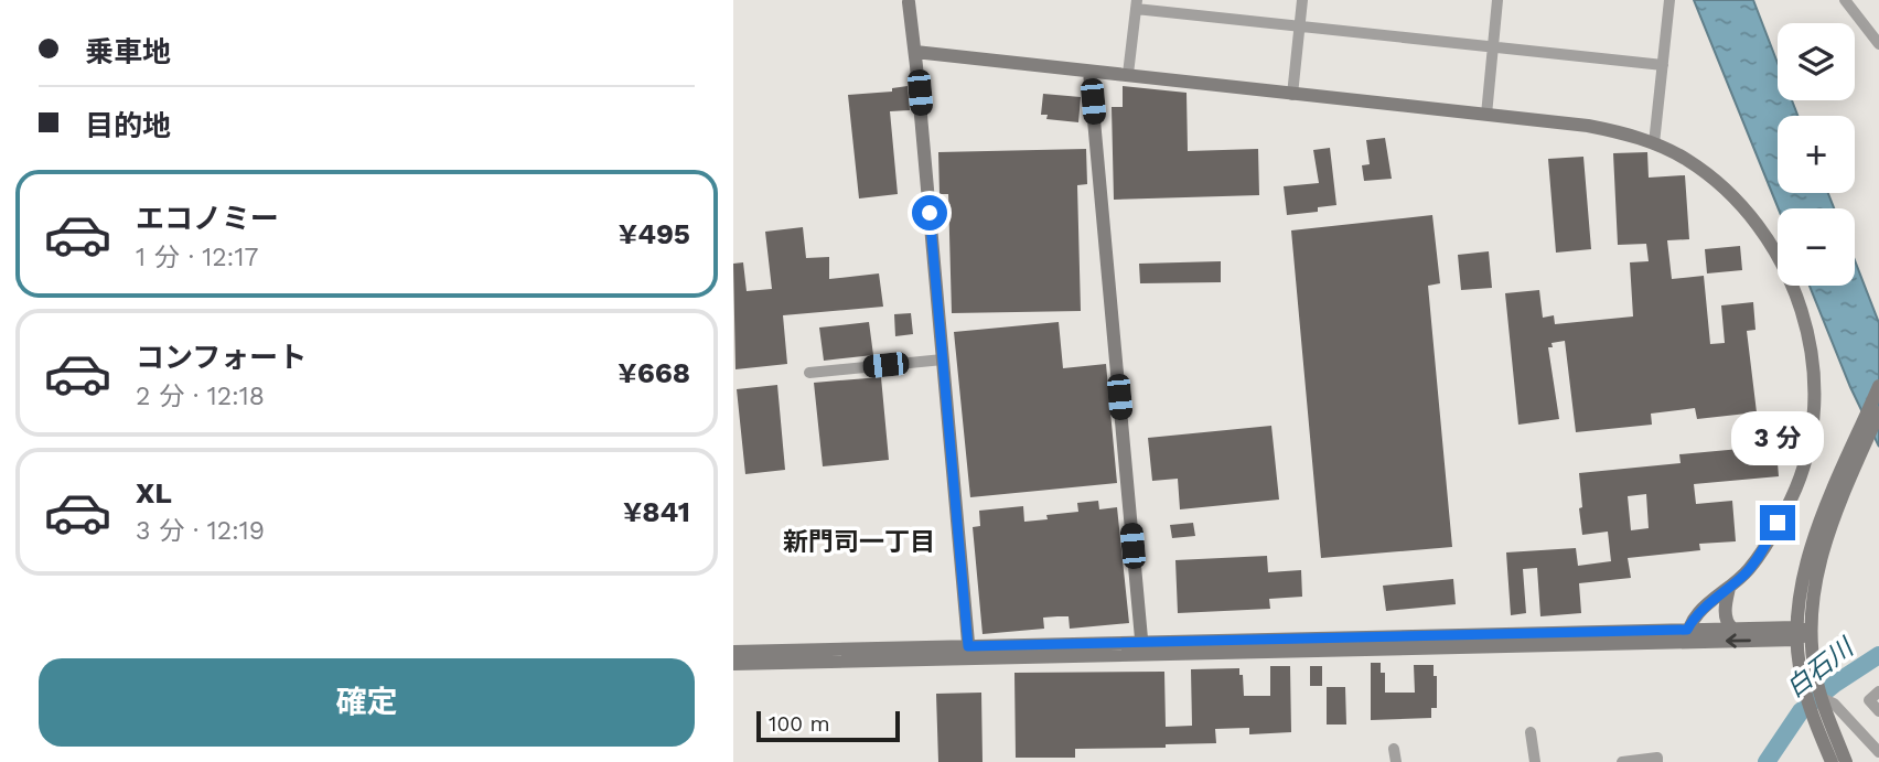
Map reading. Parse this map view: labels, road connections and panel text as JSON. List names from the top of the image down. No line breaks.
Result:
{"districts":["新門司一丁目"],"water":["白石川"],"scale_bar":"100 m","page":{"banner":["乗車地","目的地"],"map_buttons":["+","−"],"list":[{"name":"エコノミー","note":"1 分 · 12:17","value":"¥495"},{"name":"コンフォート","note":"2 分 · 12:18","value":"¥668"},{"name":"XL","note":"3 分 · 12:19","value":"¥841"}],"bubble":"3 分","buttons":"確定","scale":"100 m"}}
